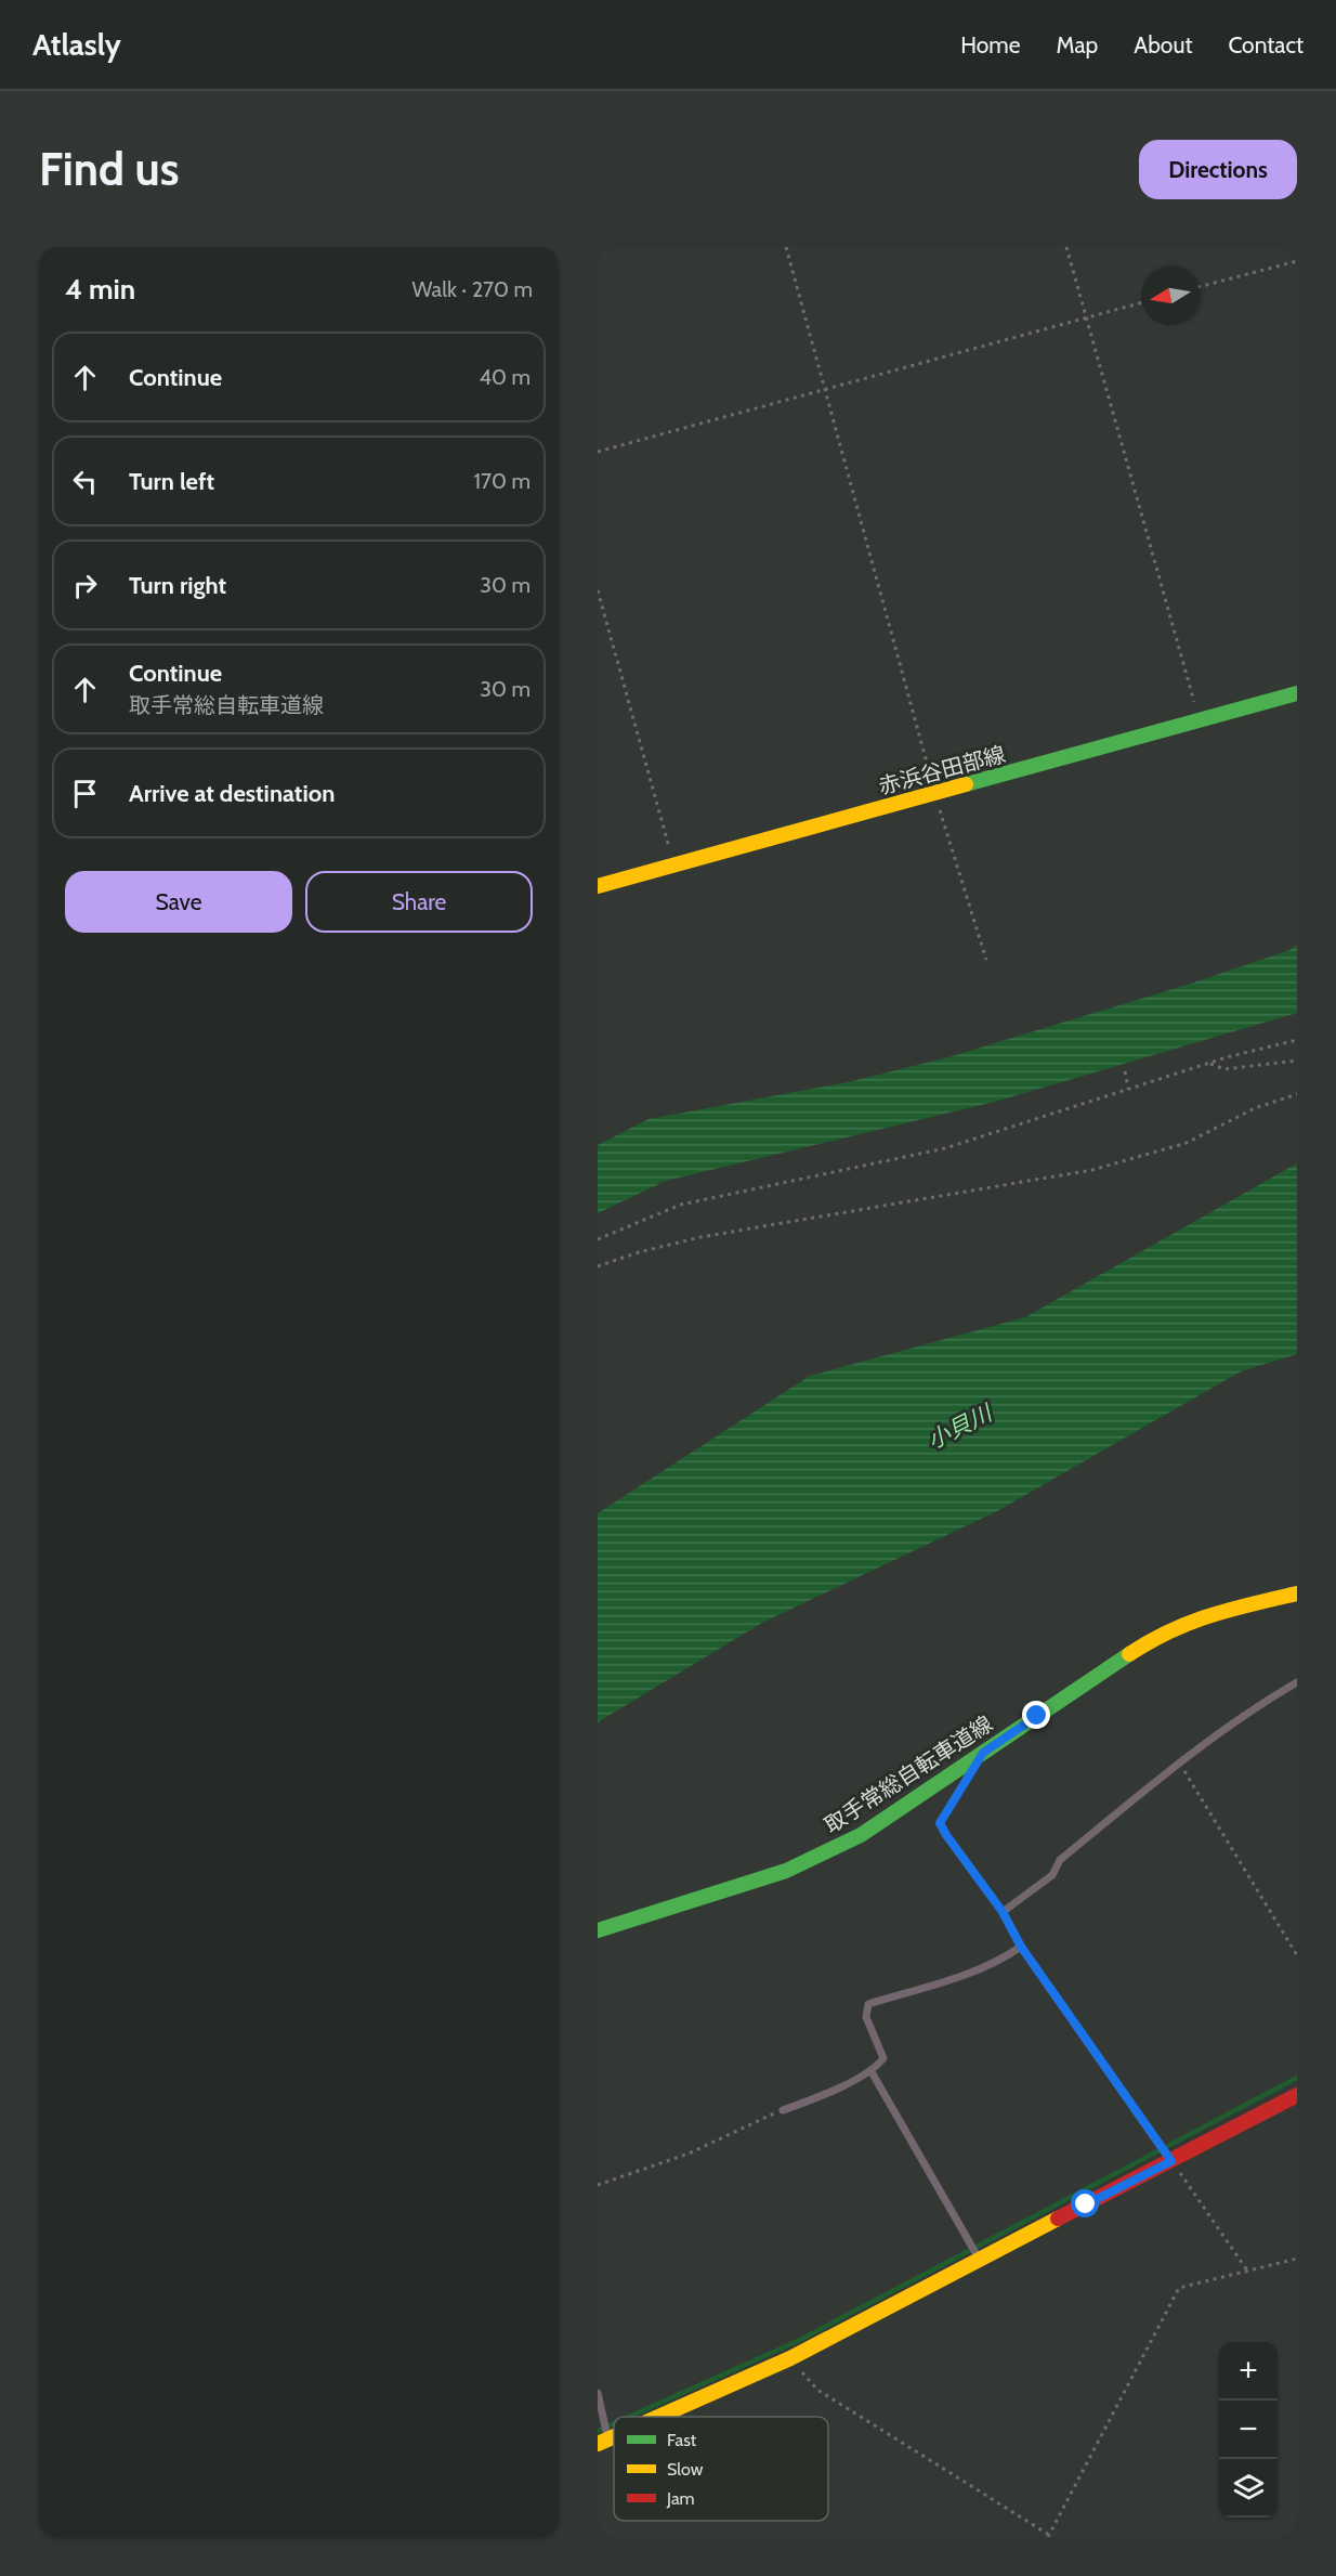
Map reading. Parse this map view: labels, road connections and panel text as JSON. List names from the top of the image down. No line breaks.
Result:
{"streets":{"street":["赤浜谷田部線","取手常総自転車道線"]},"water":["小貝川"],"legend":["Fast","Slow","Jam"],"north":"left","page":{"header":"Atlasly","nav":["Home","Map","About","Contact"],"buttons":["Directions",["Save","Share"]],"title":"Find us","heading":["4 min","Walk · 270 m"],"list":[["Continue","40 m"],["Turn left","170 m"],["Turn right","30 m"],["Continue","取手常総自転車道線","30 m"],"Arrive at destination"],"map_buttons":["+","−"]}}
